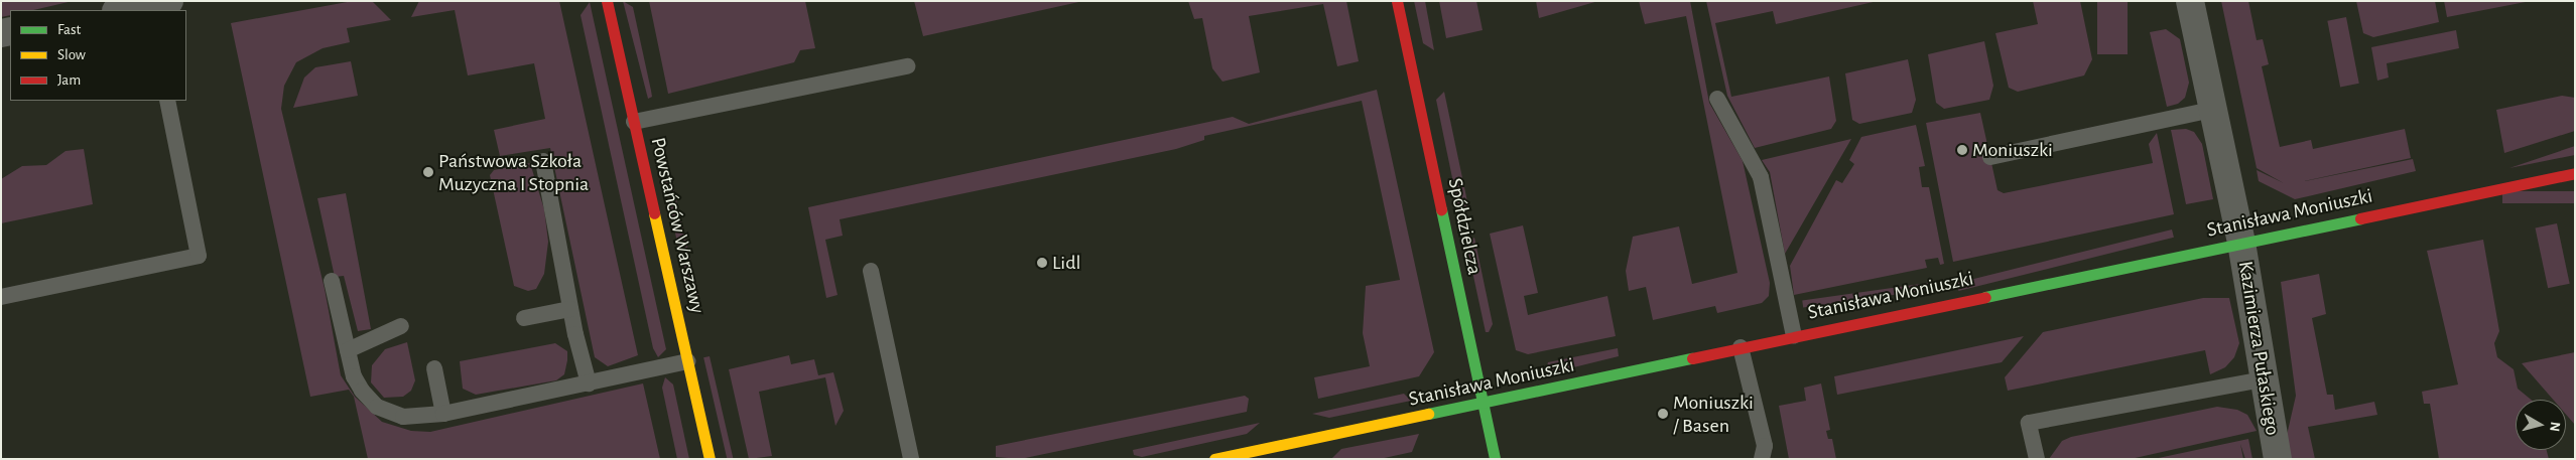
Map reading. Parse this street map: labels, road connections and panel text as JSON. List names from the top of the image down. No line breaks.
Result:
{"streets":{"street":["Stanisława Moniuszki","Powstańców Warszawy","Spółdzielcza","Kazimierza Pułaskiego"]},"crossings":[["Stanisława Moniuszki","Spółdzielcza"],["Stanisława Moniuszki","Kazimierza Pułaskiego"]],"places":["Moniuszki","Państwowa Szkoła Muzyczna I Stopnia","Lidl","Moniuszki / Basen"],"legend":["Fast","Slow","Jam"],"north":"right"}
